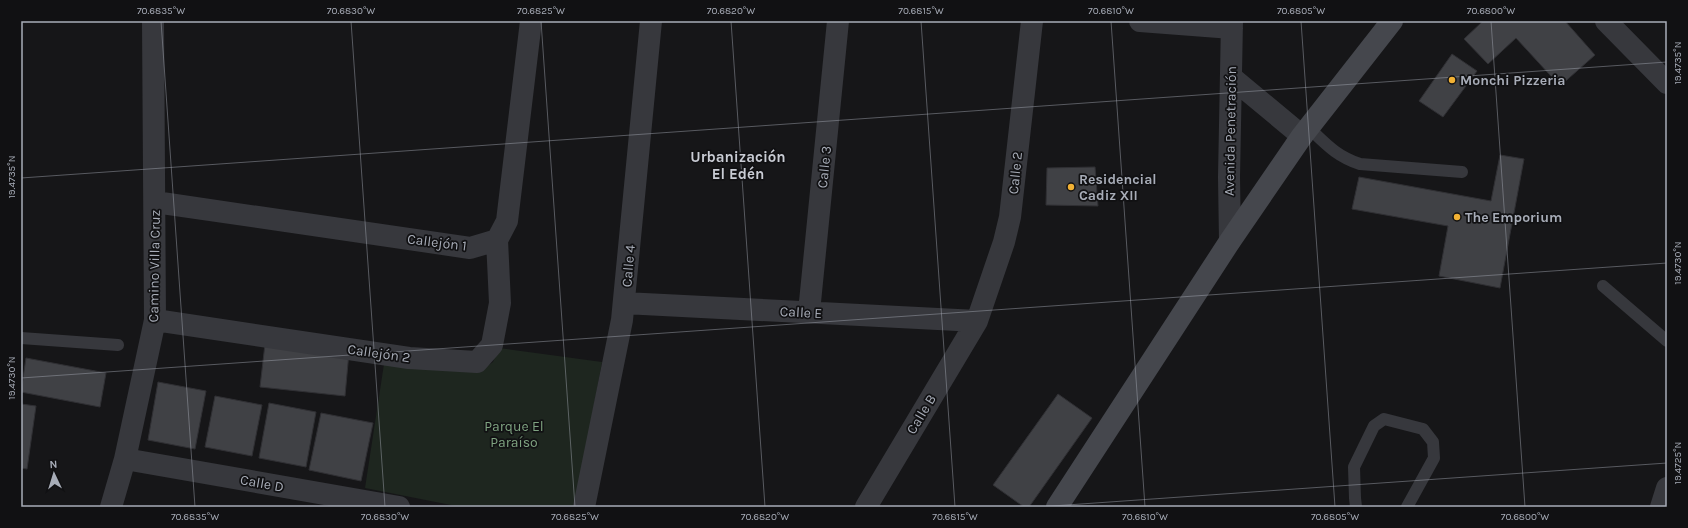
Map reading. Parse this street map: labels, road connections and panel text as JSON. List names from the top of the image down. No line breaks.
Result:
{"streets":{"street":["Avenida Penetración","Calle 3","Calle 2","Callejón 1","Camino Villa Cruz","Calle 4","Calle E","Callejón 2","Calle B","Calle D"]},"crossings":[["Calle 3","Calle E"],["Calle 2","Calle E"],["Calle 2","Calle B"],["Callejón 1","Camino Villa Cruz"],["Callejón 1","Callejón 2"],["Camino Villa Cruz","Callejón 2"],["Camino Villa Cruz","Calle D"],["Calle 4","Calle E"],["Calle E","Calle B"]],"districts":["Urbanización El Edén"],"parks":["Parque El Paraíso"],"places":["Monchi Pizzeria","Residencial Cadiz XII","The Emporium"],"north":"top","coordinates":["70.6835°W","70.6830°W","70.6825°W","70.6820°W","70.6815°W","70.6810°W","70.6805°W","70.6800°W","19.4735°N","19.4730°N","19.4725°N"]}
